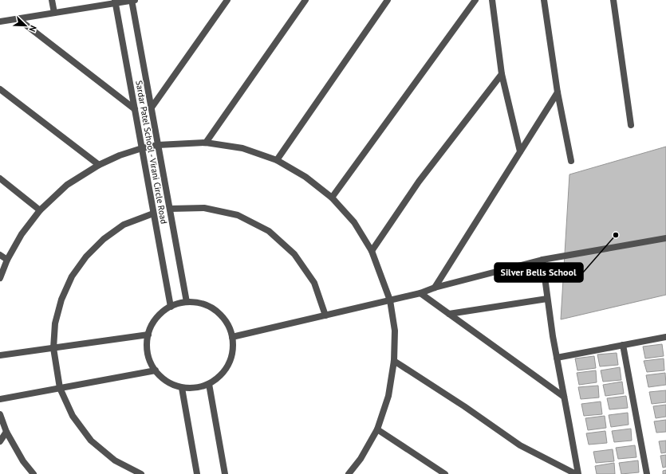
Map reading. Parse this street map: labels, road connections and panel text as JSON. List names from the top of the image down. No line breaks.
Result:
{"streets":{"street":["Sardar Patel School - Virani Circle Road"]},"places":["Silver Bells School"],"north":"bottom right"}
